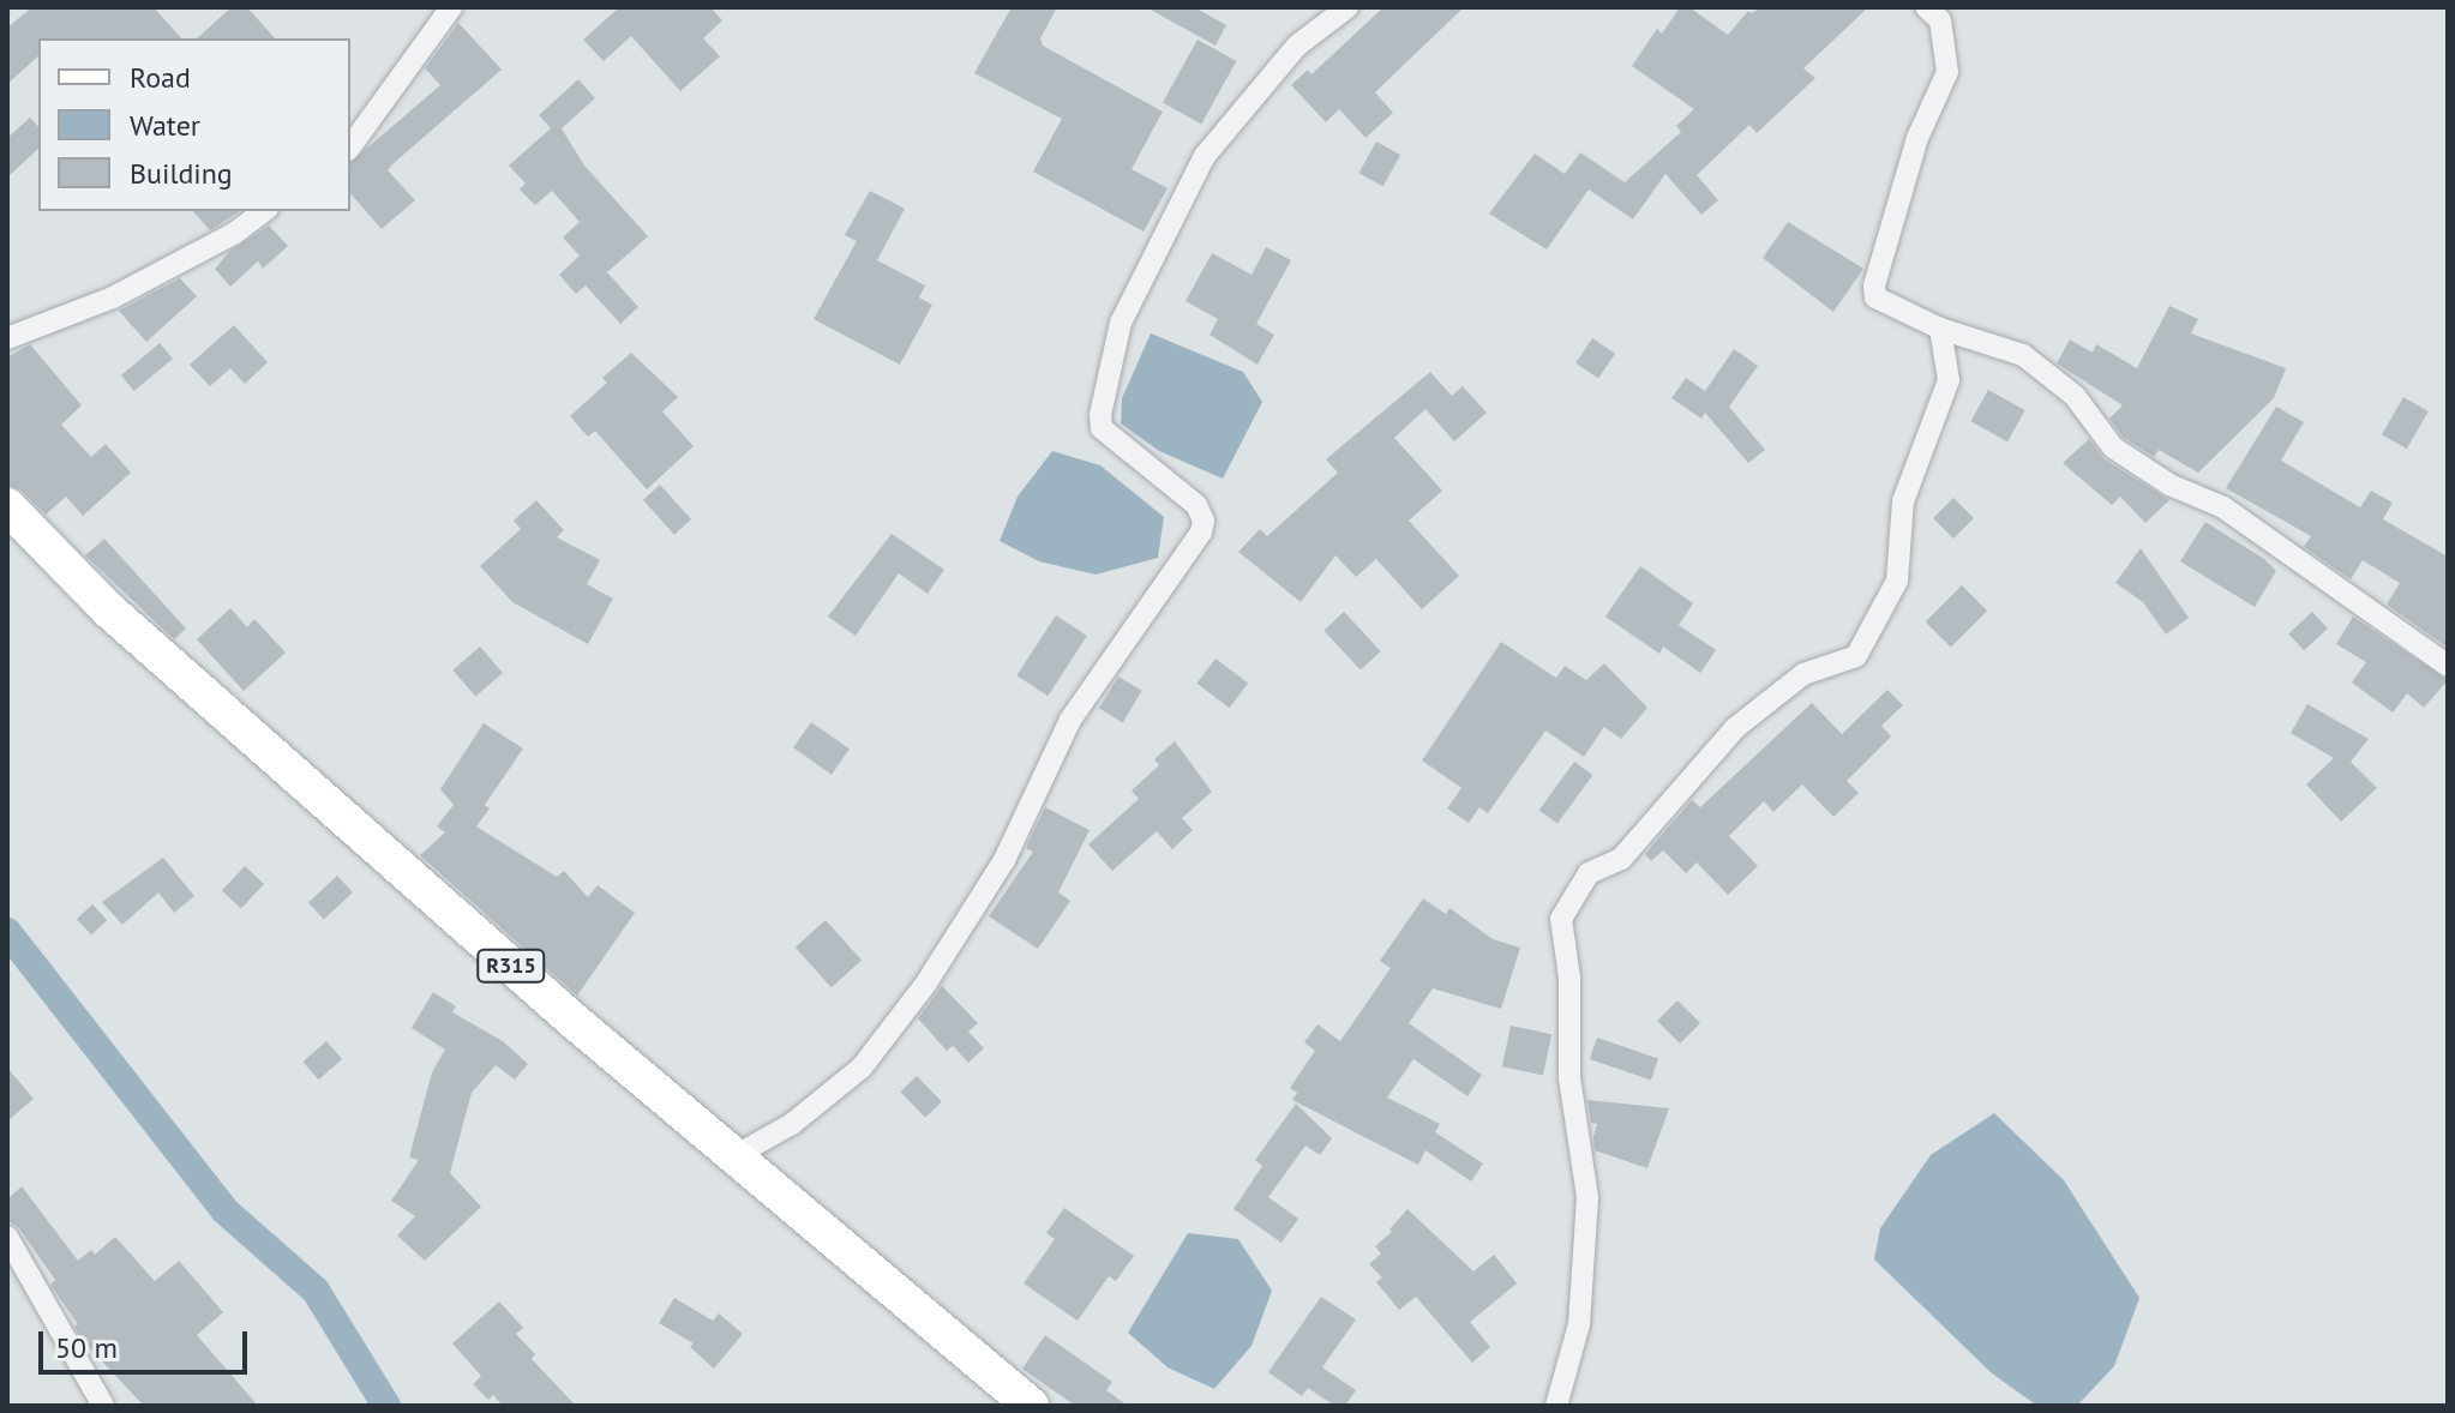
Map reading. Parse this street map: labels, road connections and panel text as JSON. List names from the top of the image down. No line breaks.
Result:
{"streets":{"main road":["R315"]},"legend":["Road","Water","Building"],"scale_bar":"50 m"}
